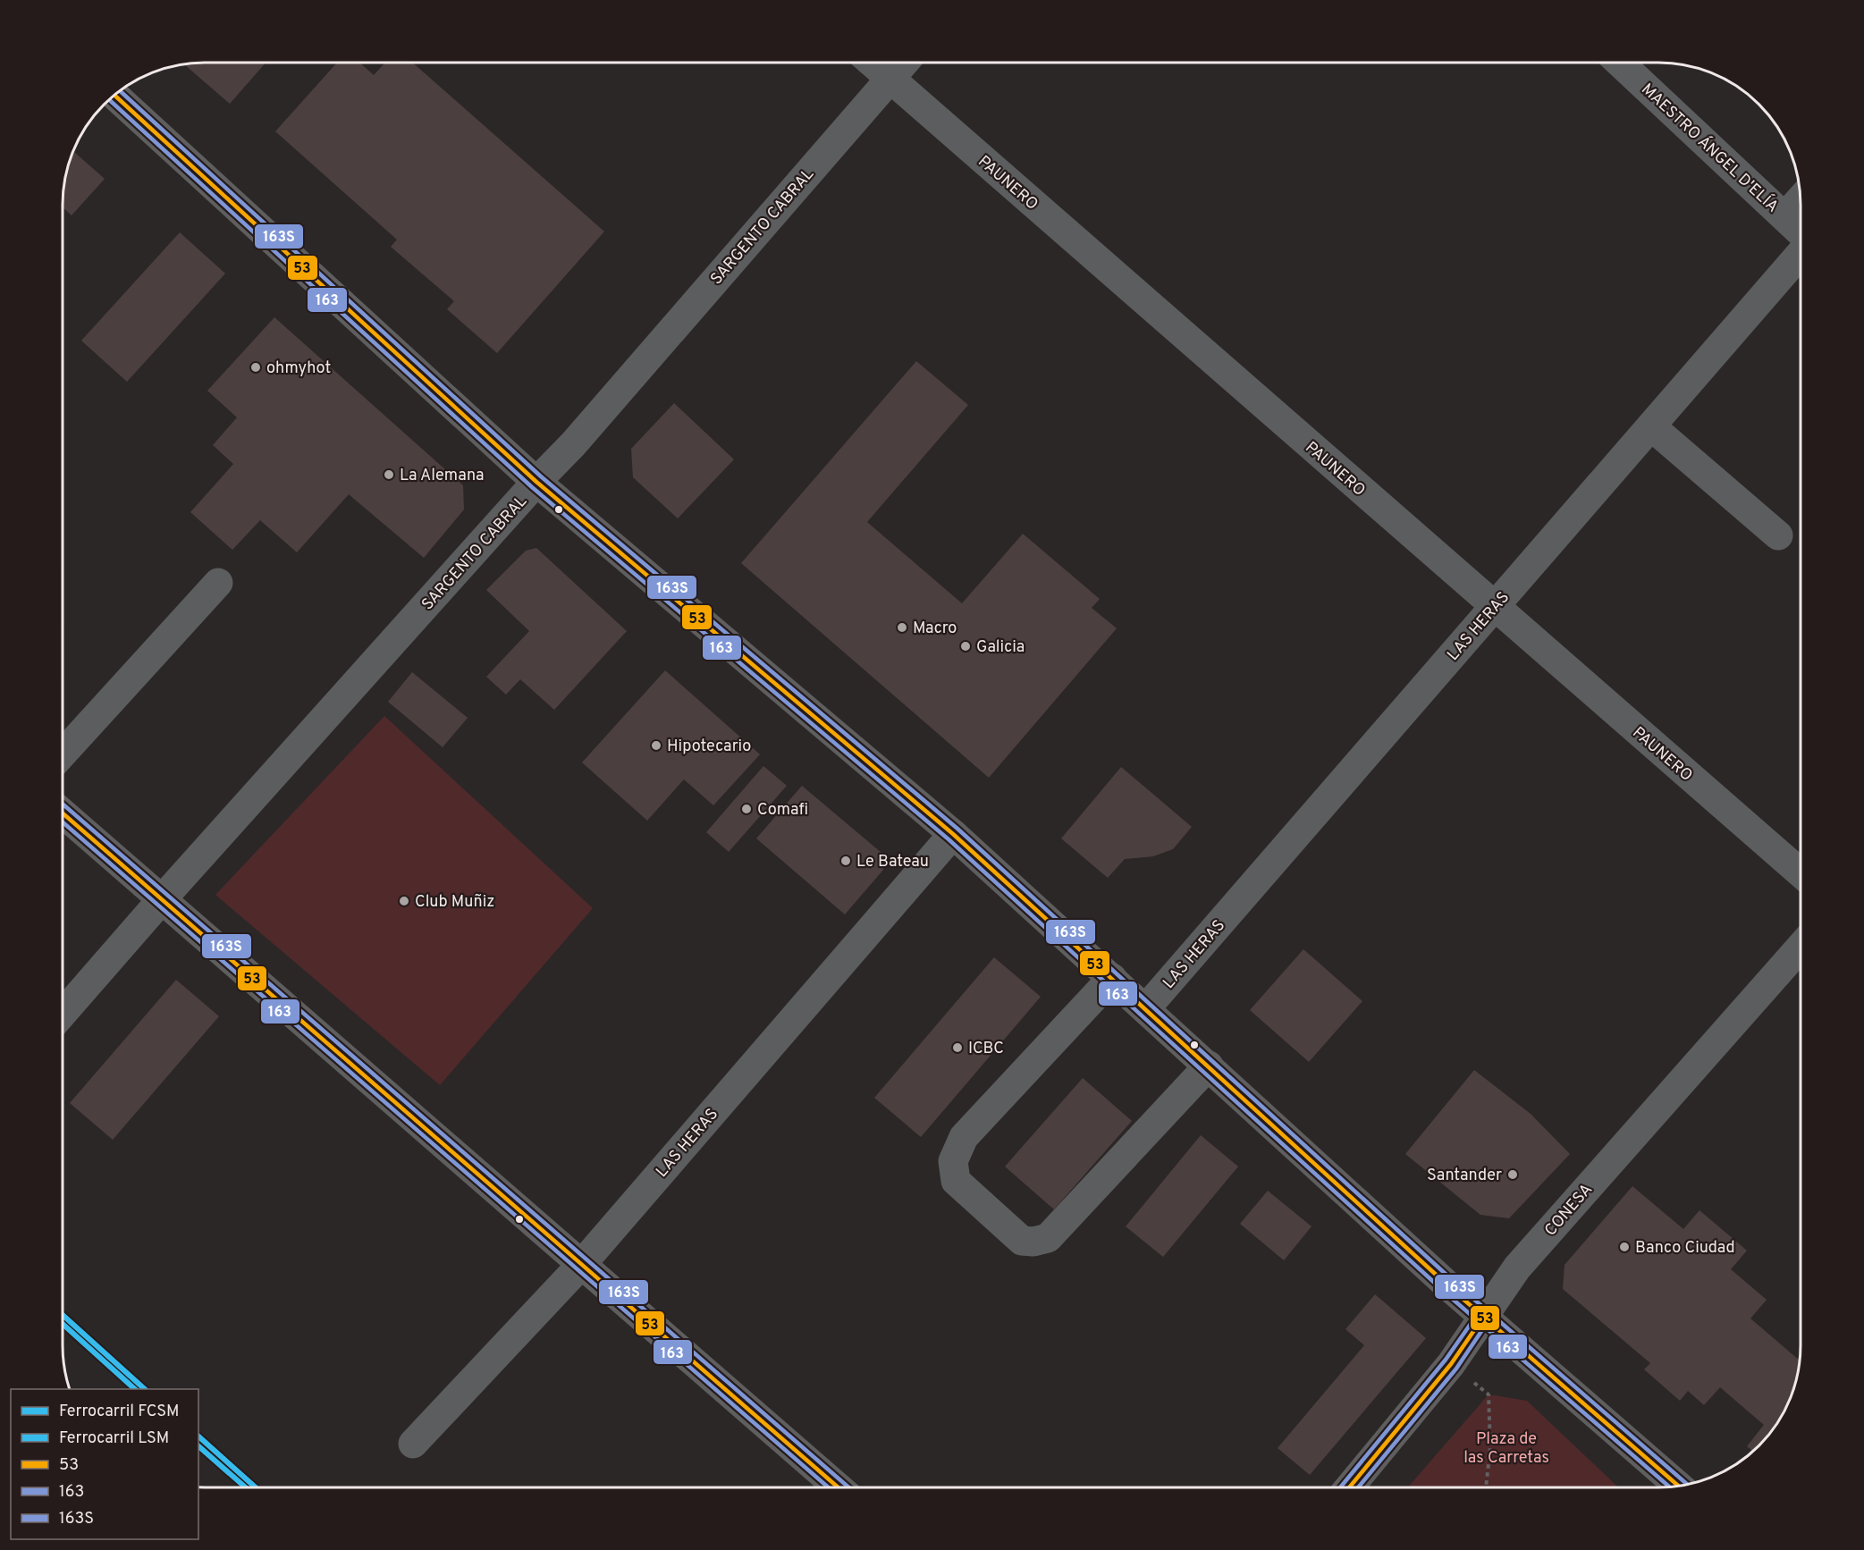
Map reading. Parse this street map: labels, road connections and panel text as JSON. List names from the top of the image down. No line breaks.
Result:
{"streets":{"main road":["CONESA"],"street":["MAESTRO ÁNGEL D'ELÍA","PAUNERO","SARGENTO CABRAL","LAS HERAS"]},"crossings":[["PAUNERO","SARGENTO CABRAL"],["PAUNERO","LAS HERAS"]],"parks":["Plaza de las Carretas"],"places":["ohmyhot","La Alemana","Macro","Galicia","Hipotecario","Comafi","Le Bateau","Club Muñiz","ICBC","Santander","Banco Ciudad"],"lines":["transit line 163S","transit line 53","transit line 163","rail line FCSM","rail line LSM"],"legend":["Ferrocarril FCSM","Ferrocarril LSM","53","163","163S"]}
